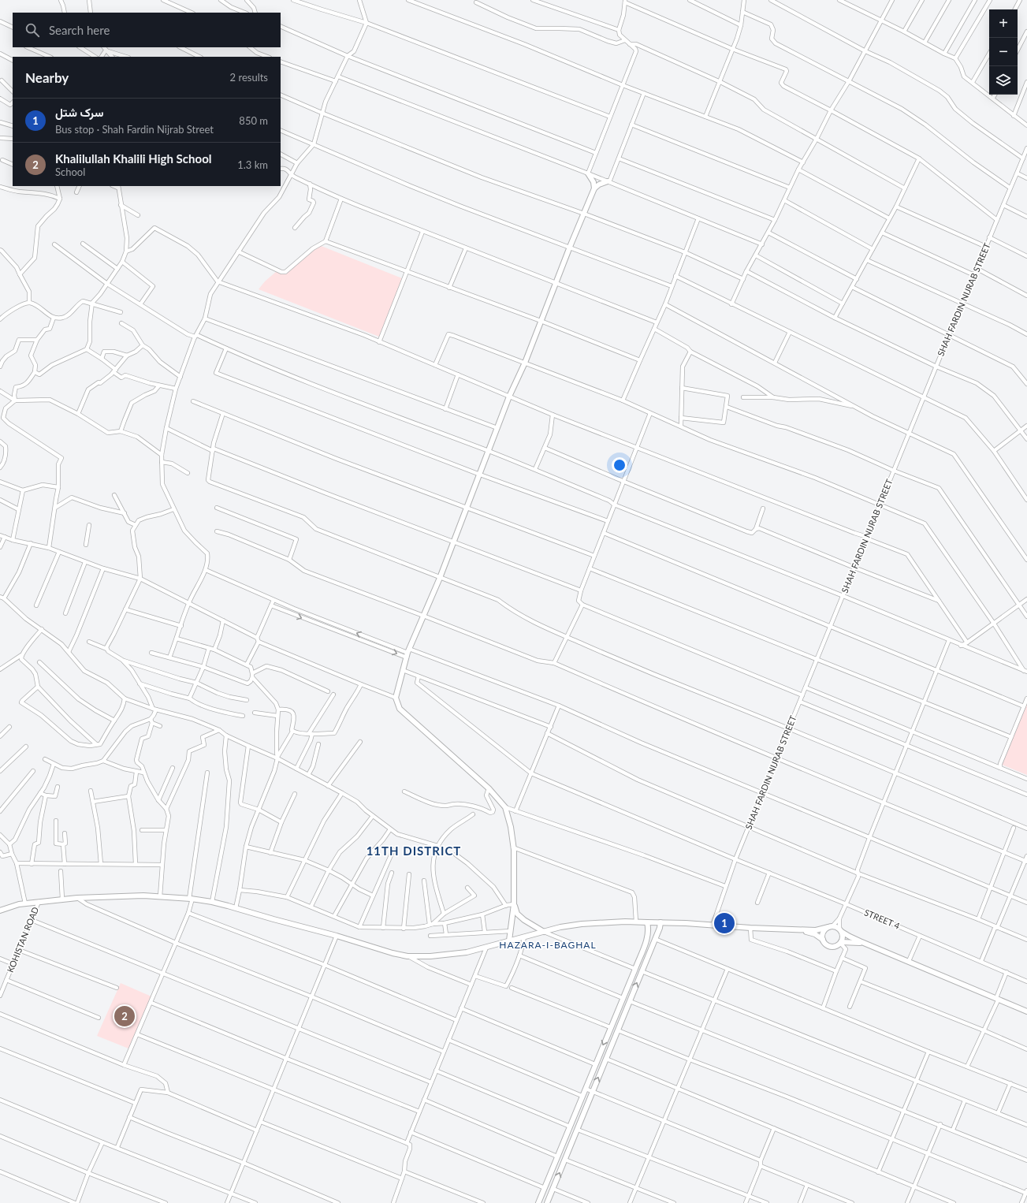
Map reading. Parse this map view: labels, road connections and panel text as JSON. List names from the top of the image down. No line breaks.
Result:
{"streets":{"street":["SHAH FARDIN NIJRAB STREET","STREET 4","KOHISTAN ROAD"]},"crossings":[["SHAH FARDIN NIJRAB STREET","STREET 4"]],"districts":["11TH DISTRICT","HAZARA-I-BAGHAL"],"page":{"map_buttons":["+","−"],"search":"Search here","heading":["Nearby","2 results"],"list":[{"mark":"1","name":"سرک شتل","note":"Bus stop · Shah Fardin Nijrab Street","value":"850 m"},{"mark":"2","name":"Khalilullah Khalili High School","note":"School","value":"1.3 km"}],"pins":["1","2"]}}
